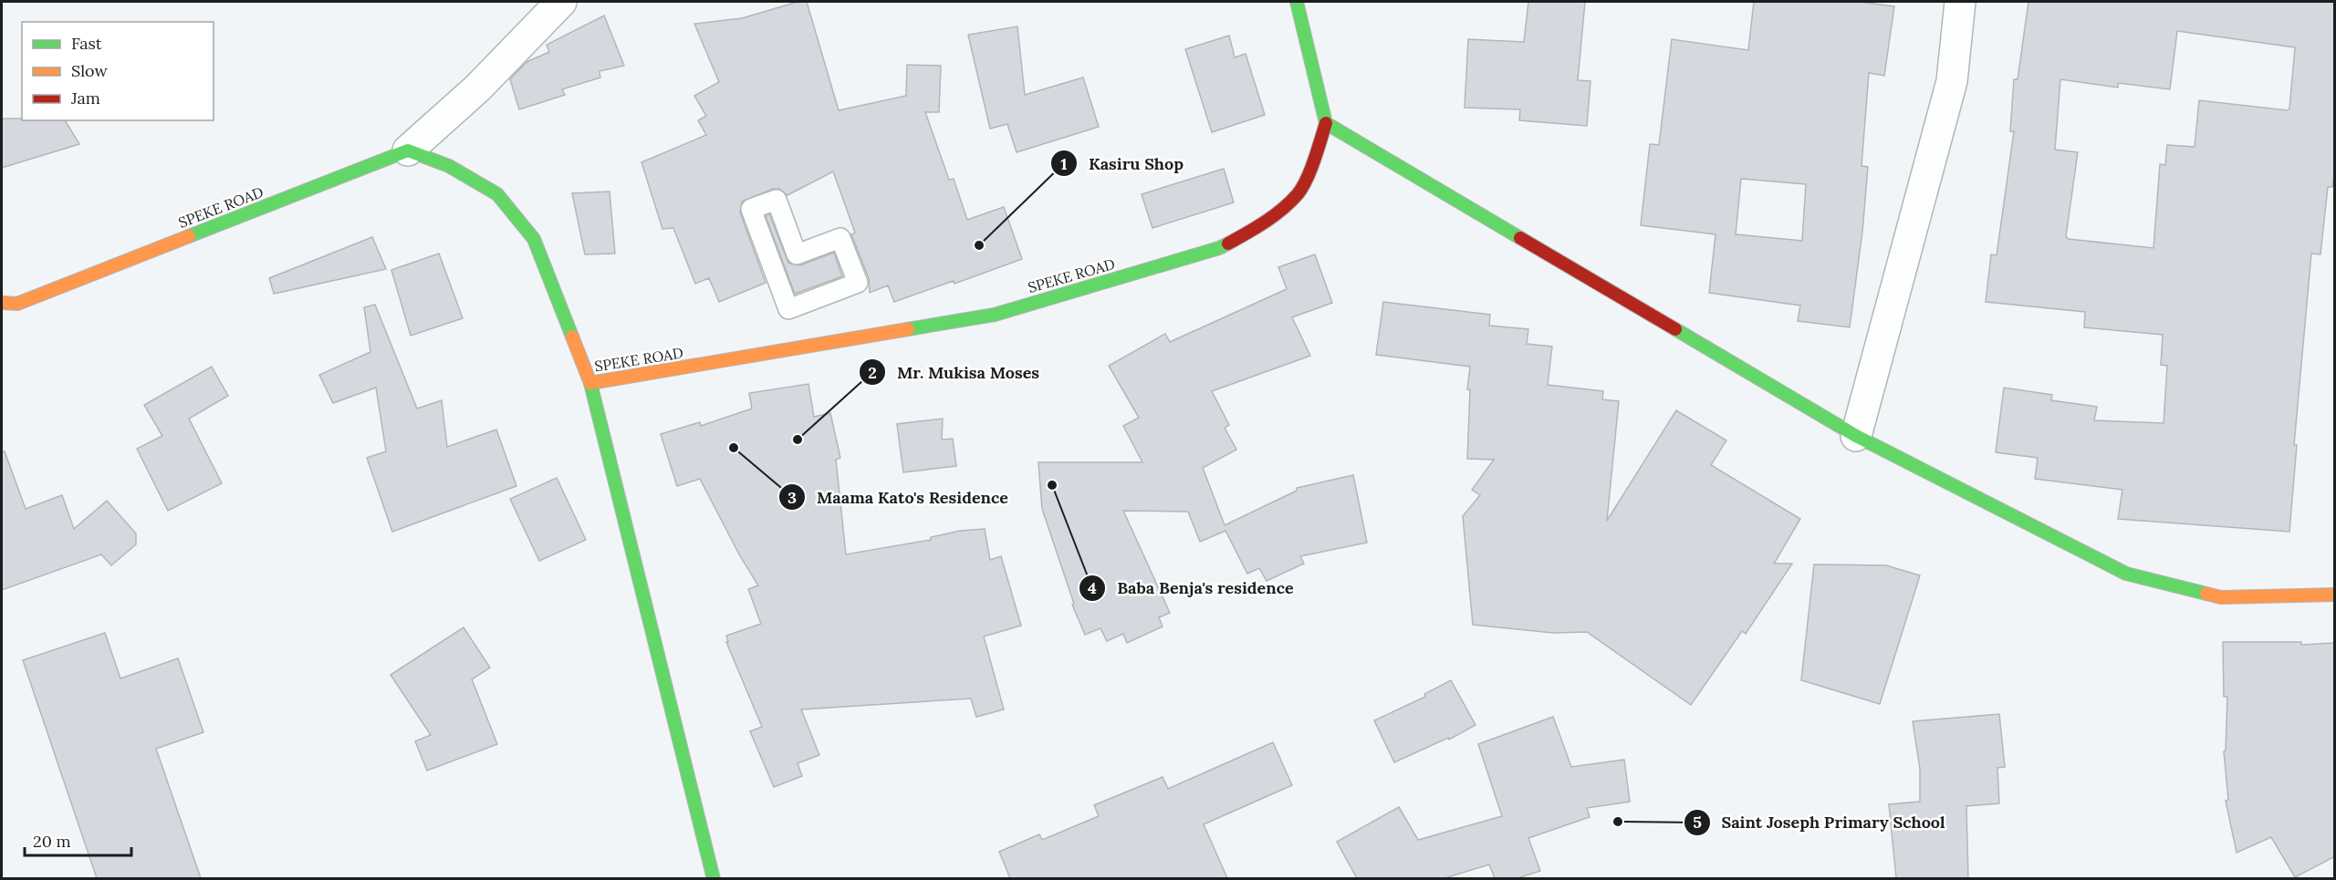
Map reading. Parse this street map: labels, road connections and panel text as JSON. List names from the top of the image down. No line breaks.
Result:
{"streets":{"street":["SPEKE ROAD"]},"places":["Kasiru Shop","Mr. Mukisa Moses","Maama Kato's Residence","Baba Benja's residence","Saint Joseph Primary School"],"legend":["Fast","Slow","Jam"],"scale_bar":"20 m"}
